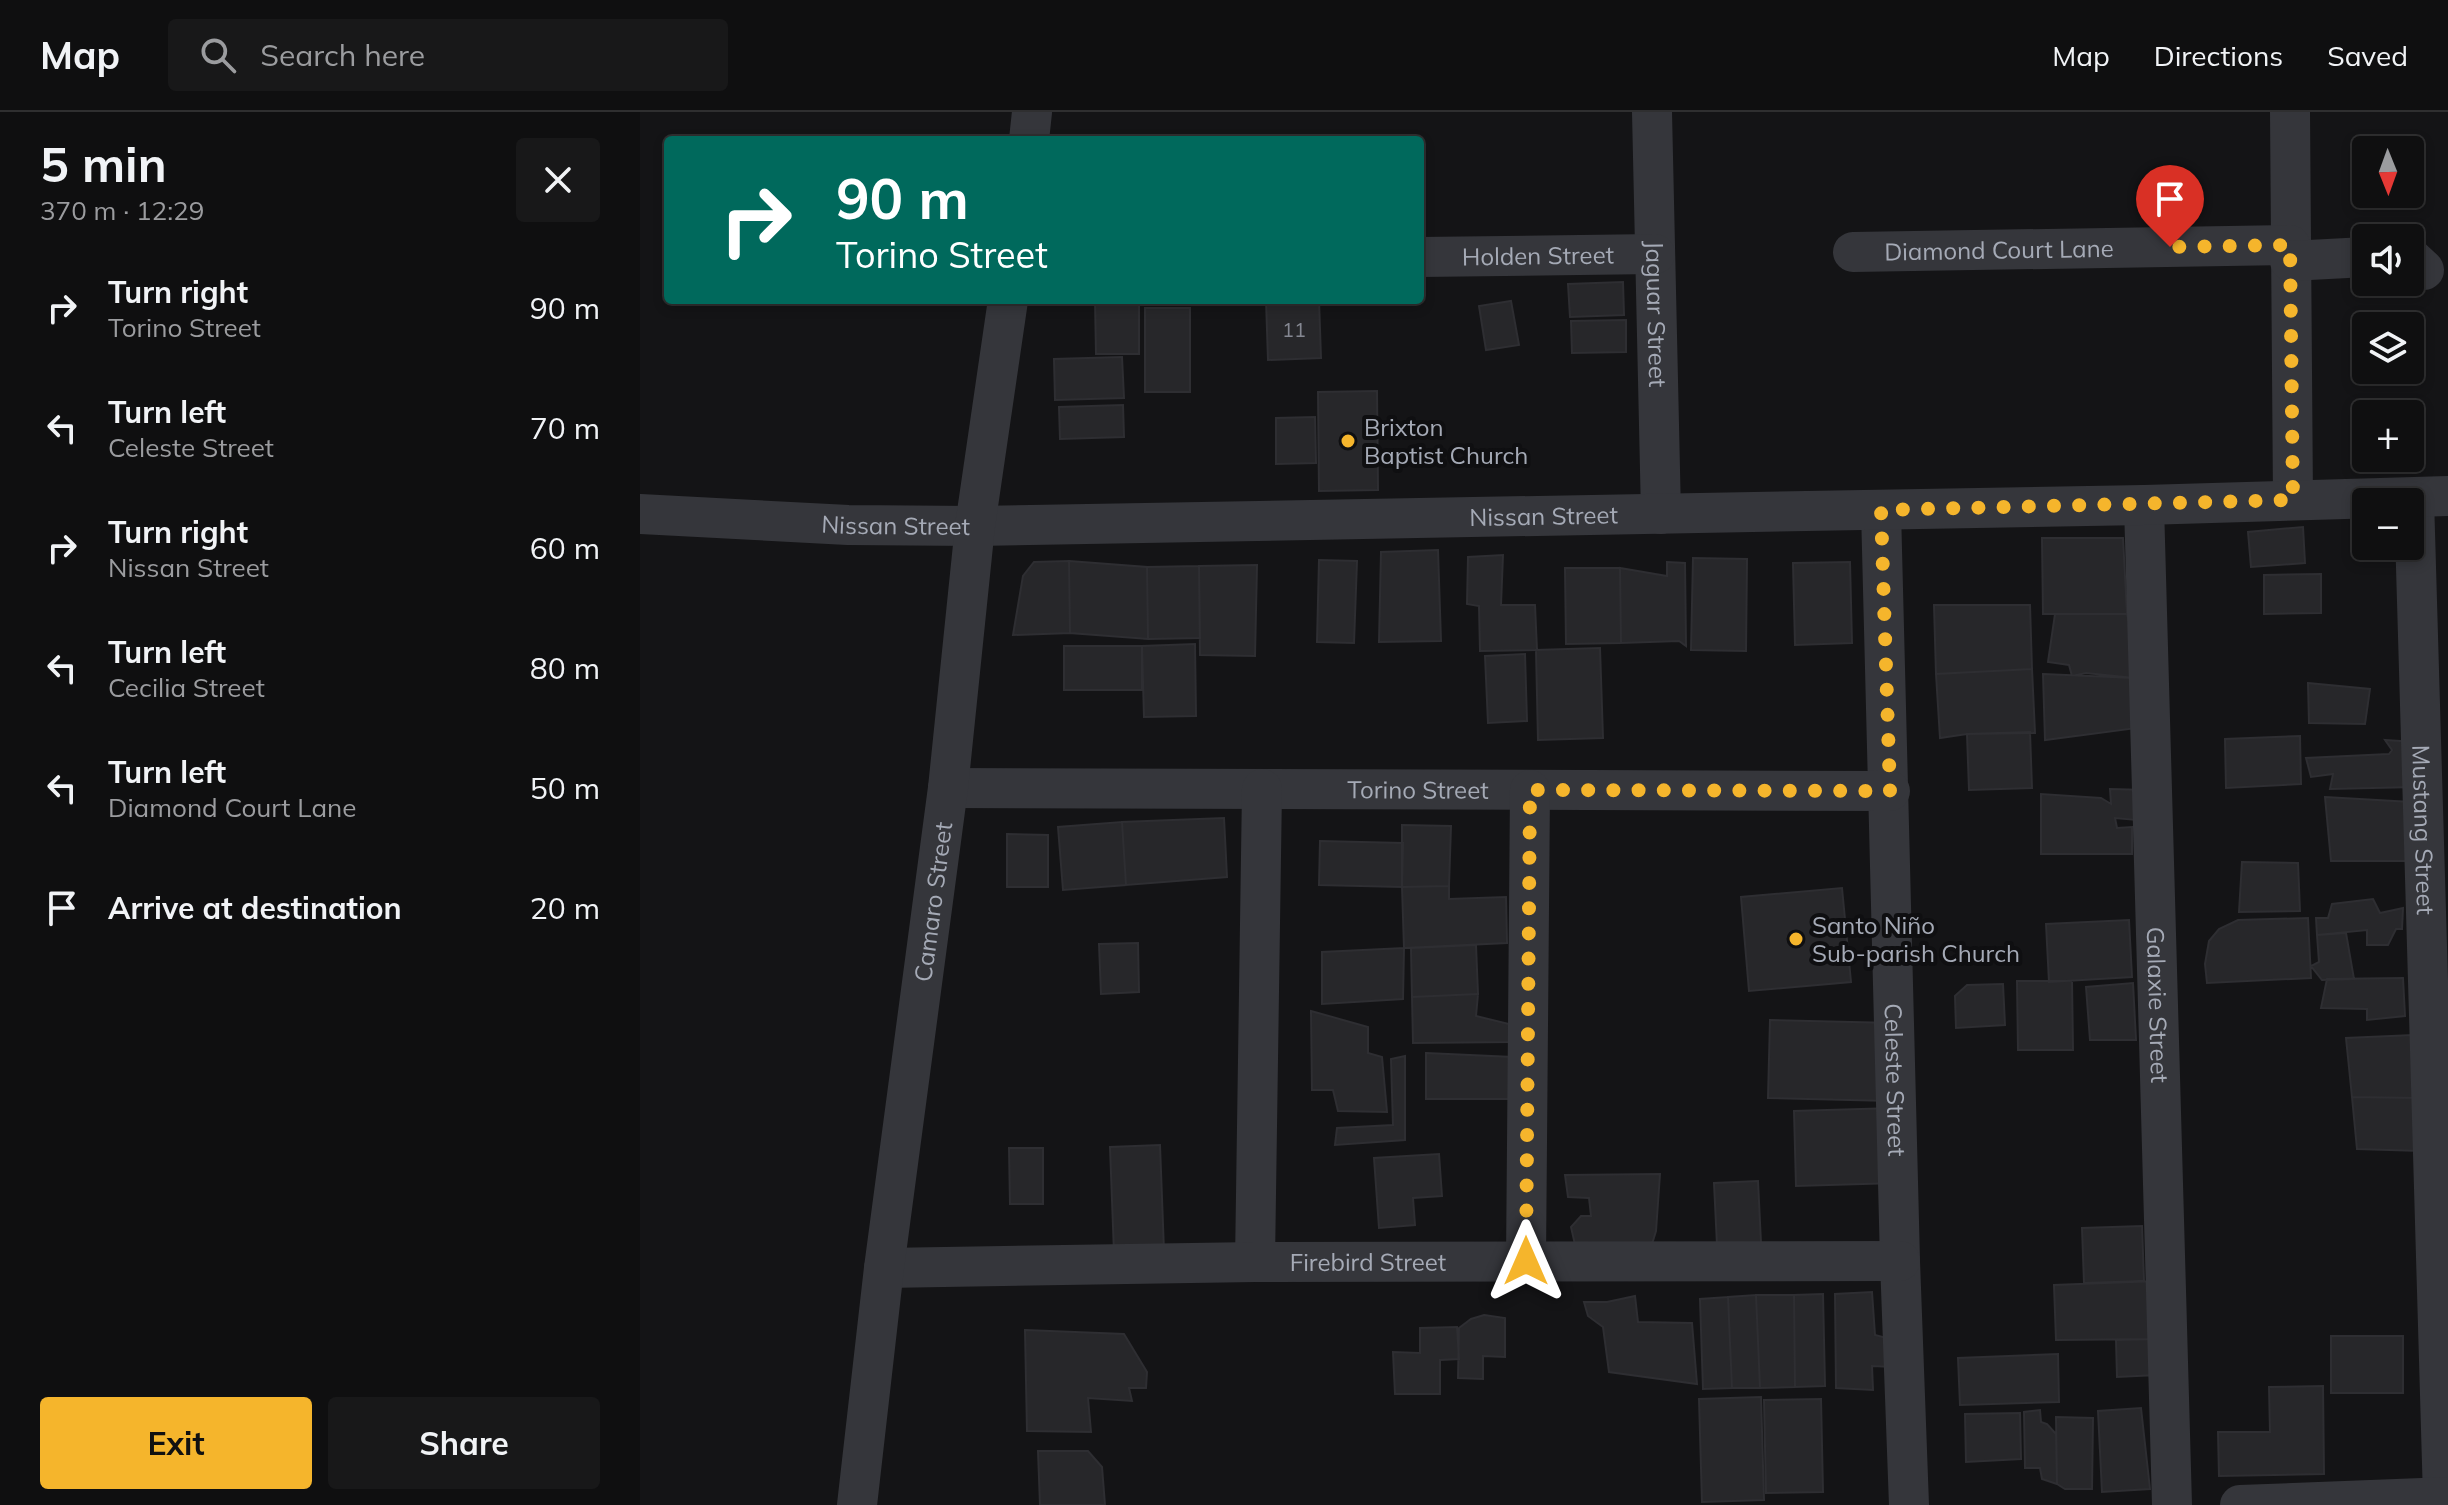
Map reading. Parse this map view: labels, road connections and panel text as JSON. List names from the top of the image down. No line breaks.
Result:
{"streets":{"street":["Diamond Court Lane","Holden Street","Jaguar Street","Nissan Street","Torino Street","Mustang Street","Camaro Street","Galaxie Street","Celeste Street","Firebird Street"]},"crossings":[["Holden Street","Jaguar Street"],["Jaguar Street","Nissan Street"],["Nissan Street","Mustang Street"],["Nissan Street","Camaro Street"],["Nissan Street","Galaxie Street"],["Nissan Street","Celeste Street"],["Torino Street","Camaro Street"],["Torino Street","Celeste Street"],["Camaro Street","Firebird Street"],["Celeste Street","Firebird Street"]],"places":["Brixton Baptist Church","Santo Niño Sub-parish Church"],"house_numbers":["11"],"north":"bottom","page":{"header":"Map","search":"Search here","nav":["Map","Directions","Saved"],"heading":["5 min","370 m · 12:29"],"map_buttons":["+","−"],"turn":["90 m","Torino Street"],"list":[{"name":"Turn right","note":"Torino Street","value":"90 m"},{"name":"Turn left","note":"Celeste Street","value":"70 m"},{"name":"Turn right","note":"Nissan Street","value":"60 m"},{"name":"Turn left","note":"Cecilia Street","value":"80 m"},{"name":"Turn left","note":"Diamond Court Lane","value":"50 m"},{"name":"Arrive at destination","value":"20 m"}],"buttons":["Exit","Share"]}}
